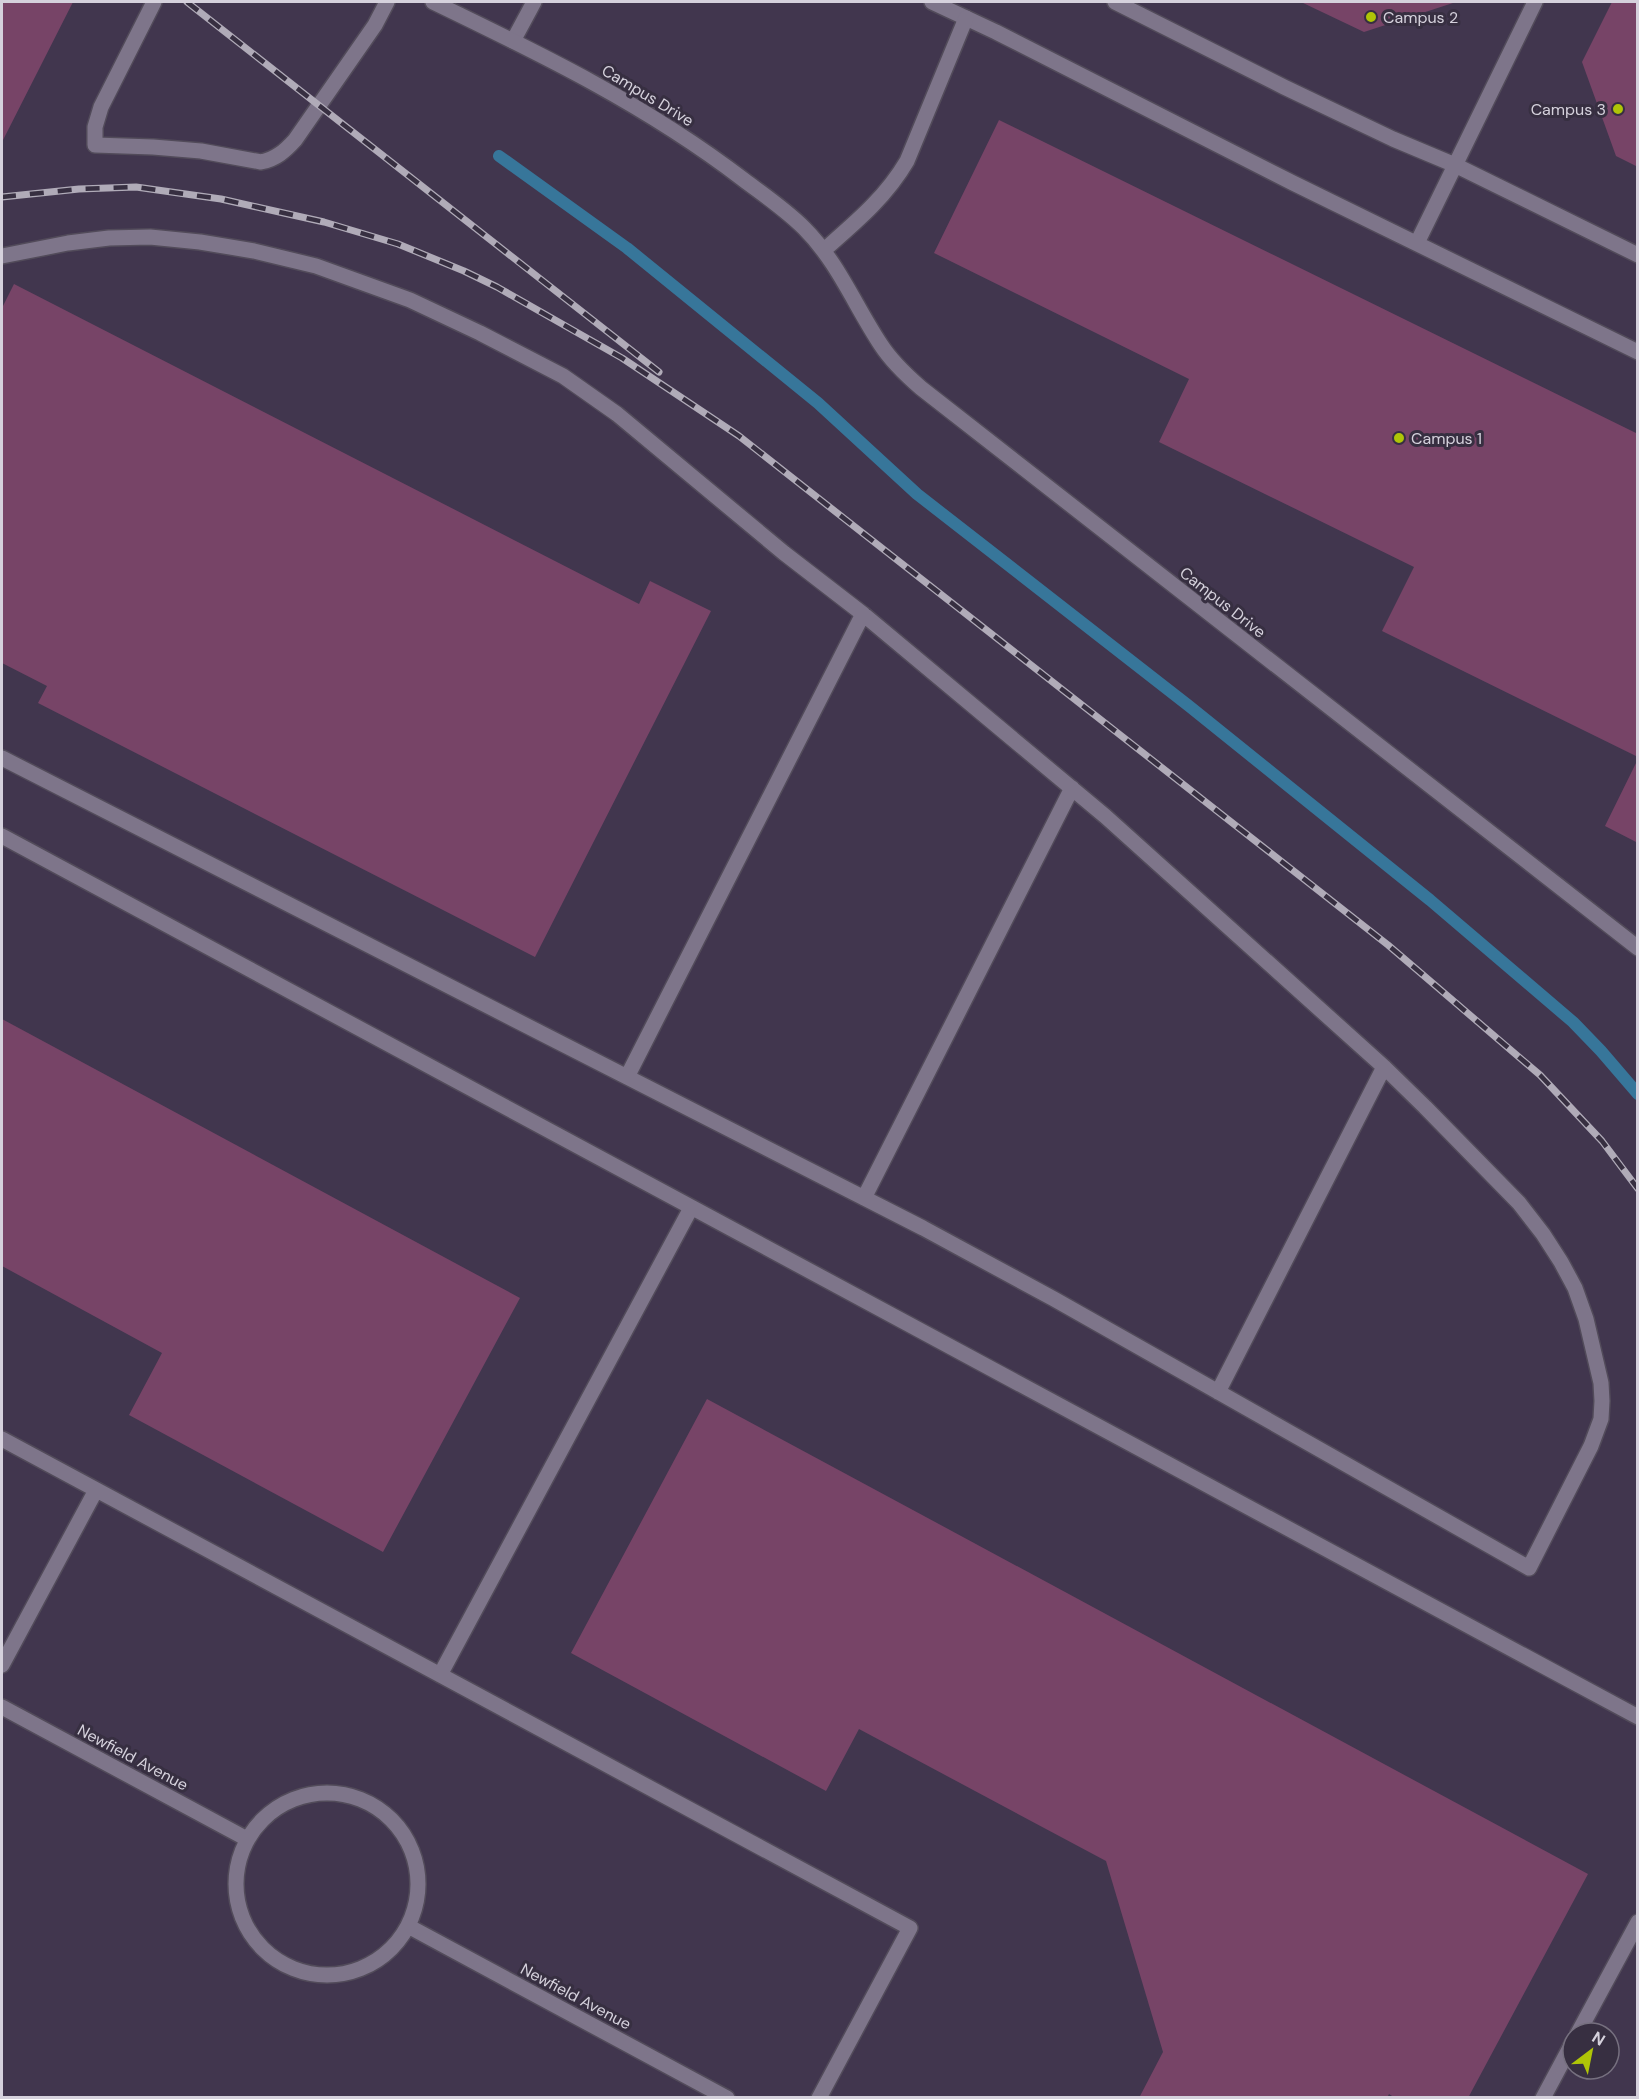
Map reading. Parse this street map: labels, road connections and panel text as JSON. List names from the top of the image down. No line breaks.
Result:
{"streets":{"street":["Campus Drive","Newfield Avenue"]},"places":["Campus 2","Campus 3","Campus 1"],"north":"top right"}
